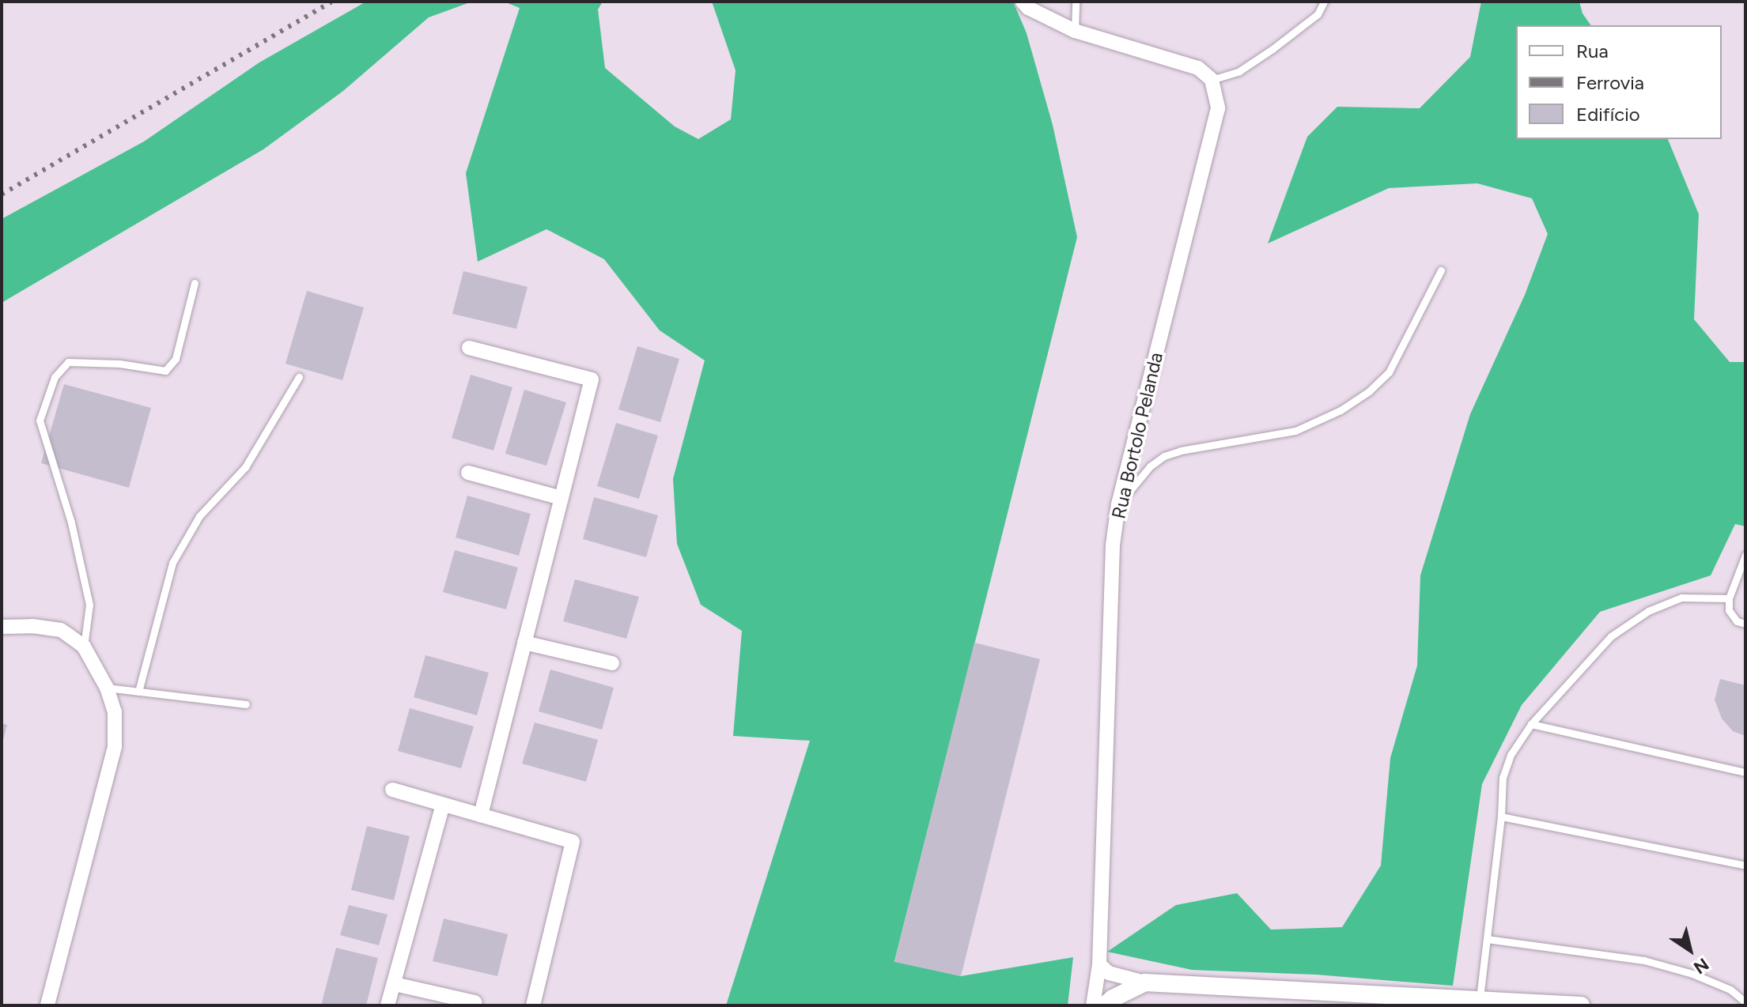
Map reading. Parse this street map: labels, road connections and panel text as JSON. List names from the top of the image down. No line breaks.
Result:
{"streets":{"street":["Rua Bortolo Pelanda"]},"legend":["Rua","Ferrovia","Edifício"],"north":"bottom right"}
